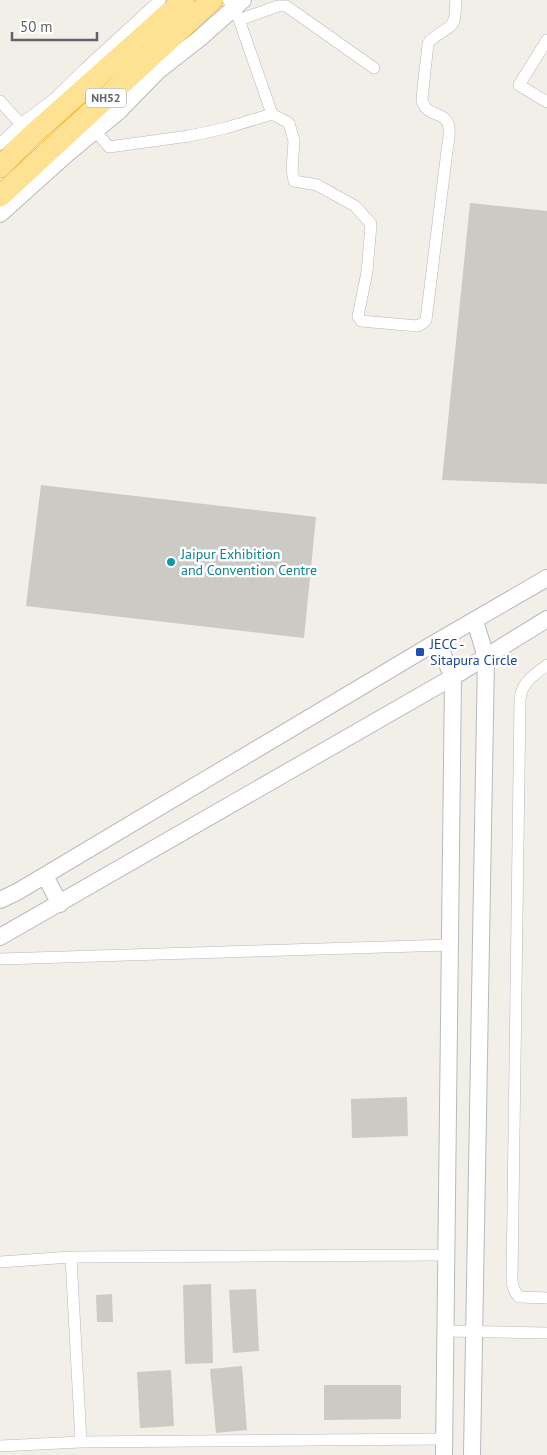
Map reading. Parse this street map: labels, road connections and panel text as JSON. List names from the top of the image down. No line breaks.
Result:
{"streets":{"highway":["NH52"]},"places":{"other":["Jaipur Exhibition and Convention Centre"],"transit":["JECC - Sitapura Circle"]},"scale_bar":"50 m"}
